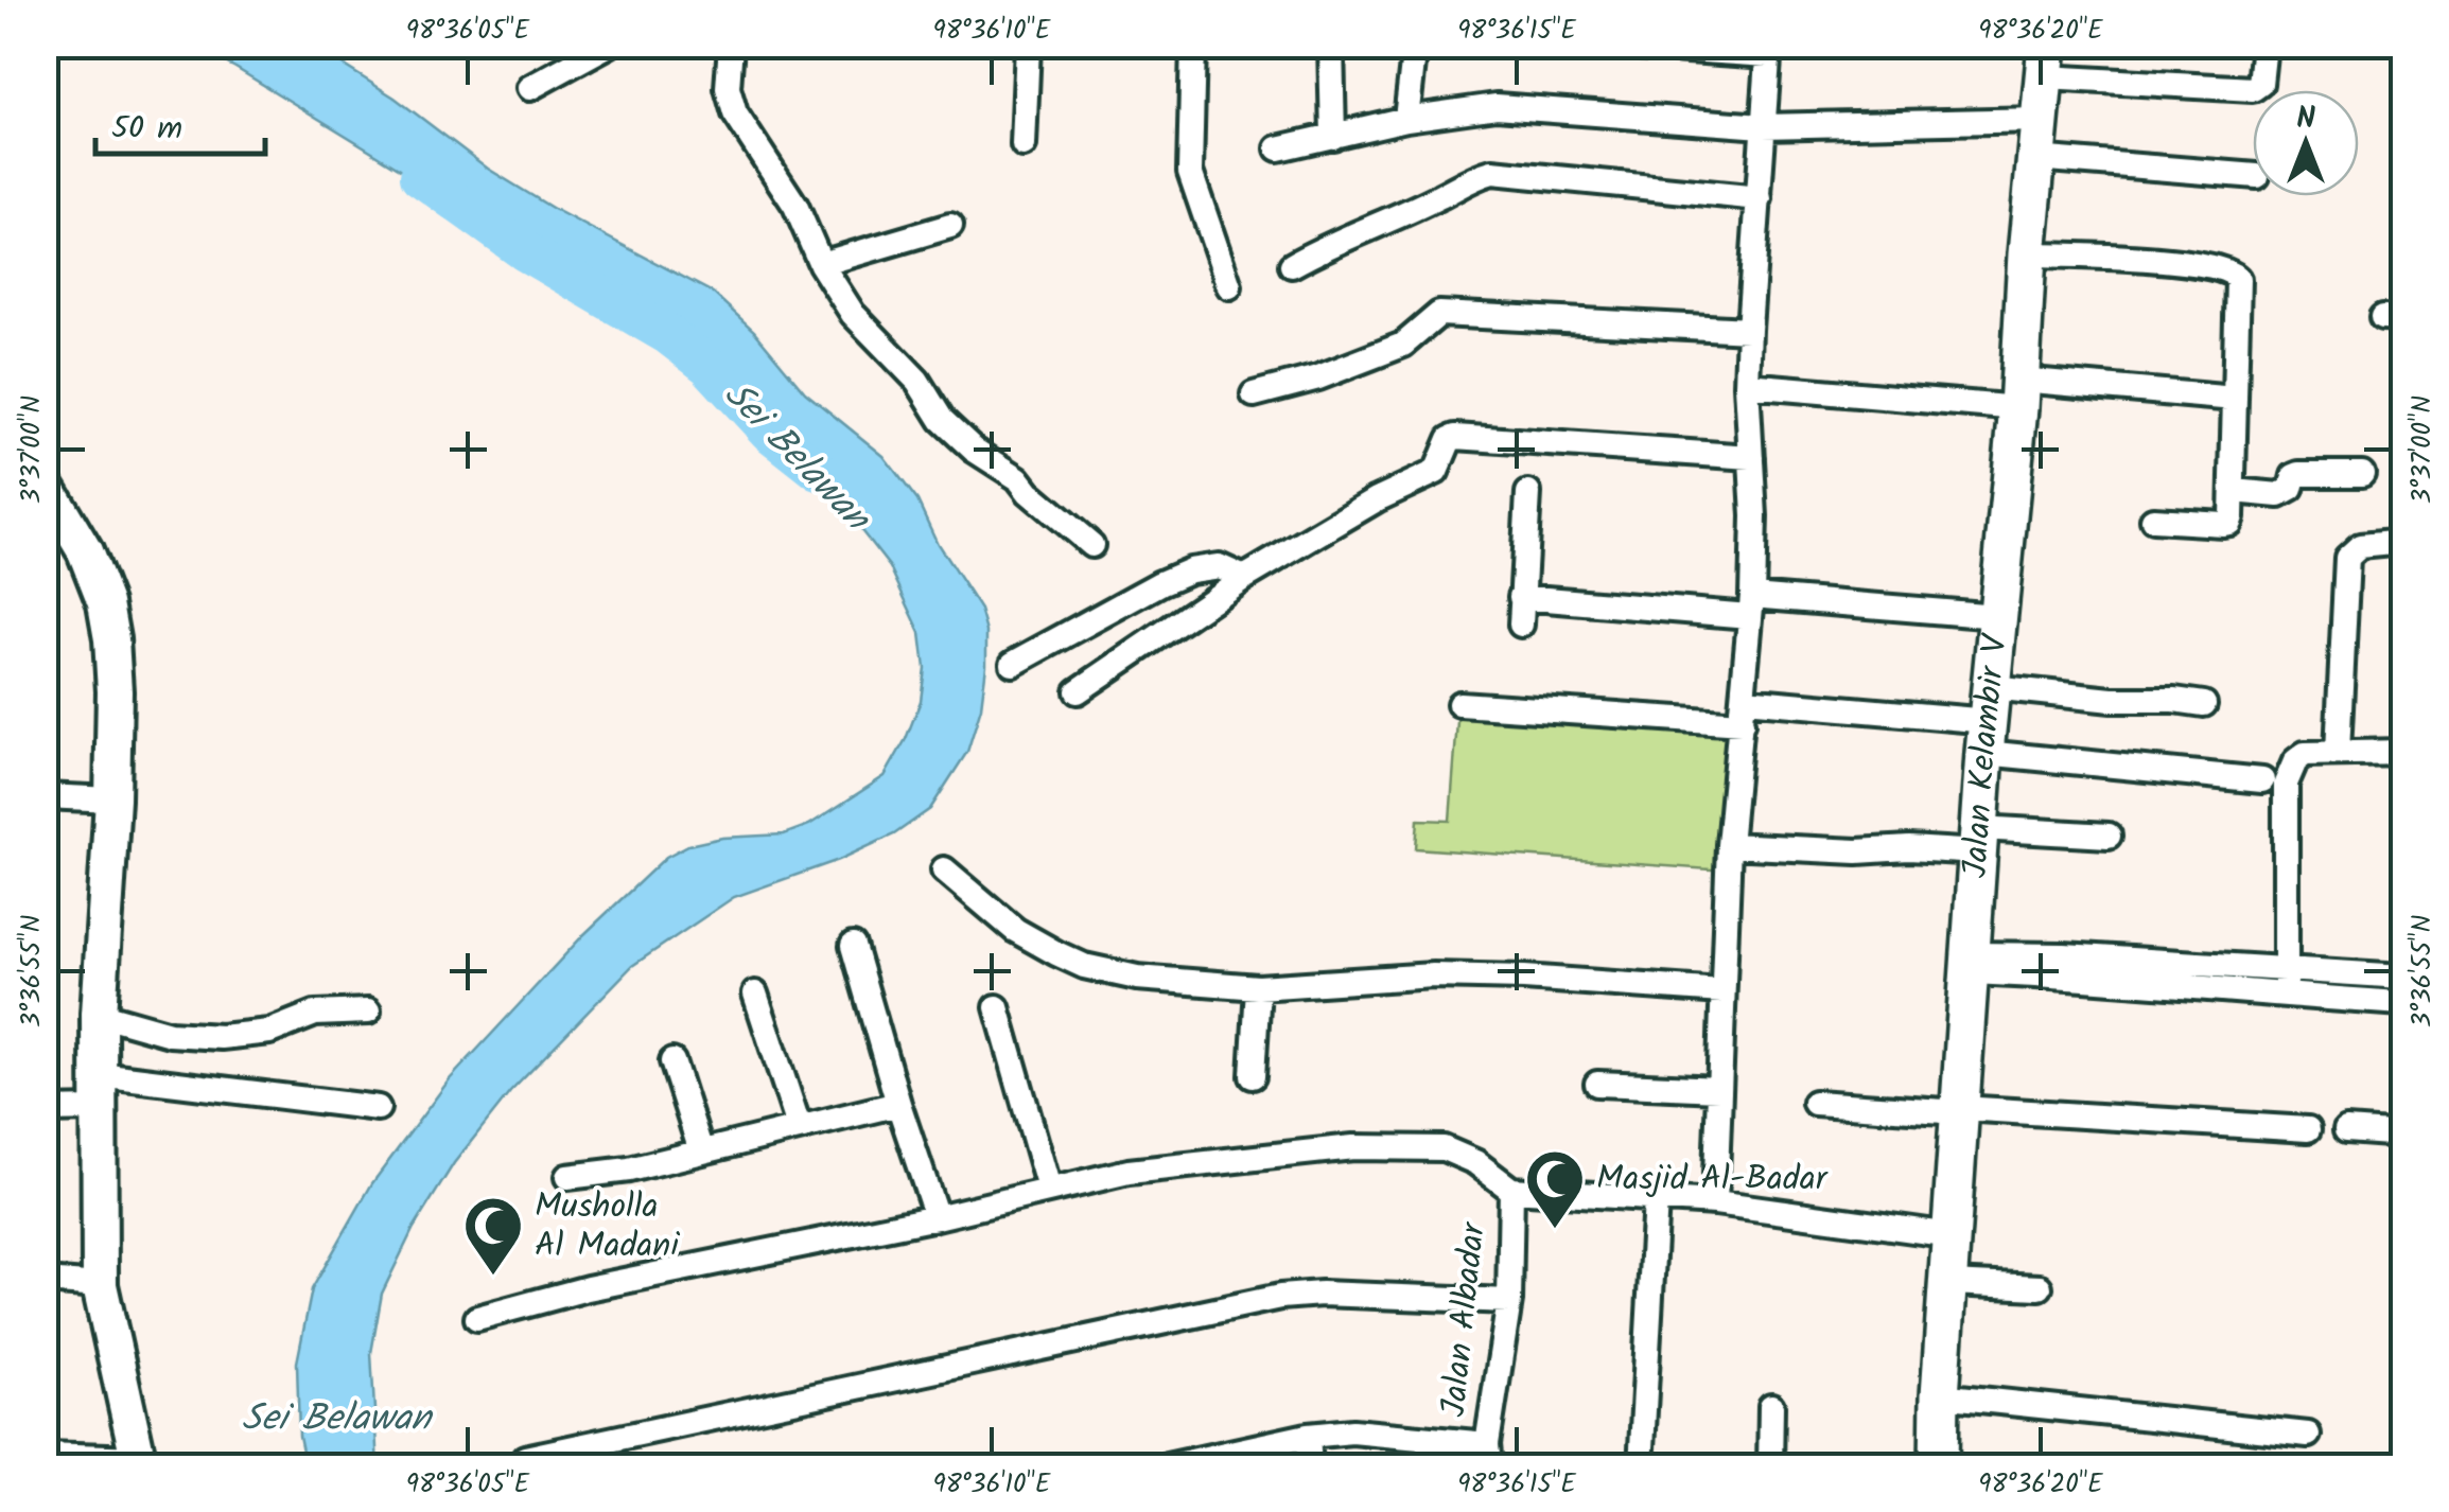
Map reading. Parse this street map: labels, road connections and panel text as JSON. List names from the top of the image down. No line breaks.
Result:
{"streets":{"main road":["Jalan Kelambir V"],"street":["Jalan Albadar"]},"crossings":[["Jalan Kelambir V","Jalan Albadar"]],"water":["Sei Belawan"],"places":{"mosque":["Masjid Al-Badar","Musholla Al Madani"]},"scale_bar":"50 m","north":"top","coordinates":["98°36'05\"E","98°36'10\"E","98°36'15\"E","98°36'20\"E","3°37'00\"N","3°36'55\"N"]}
